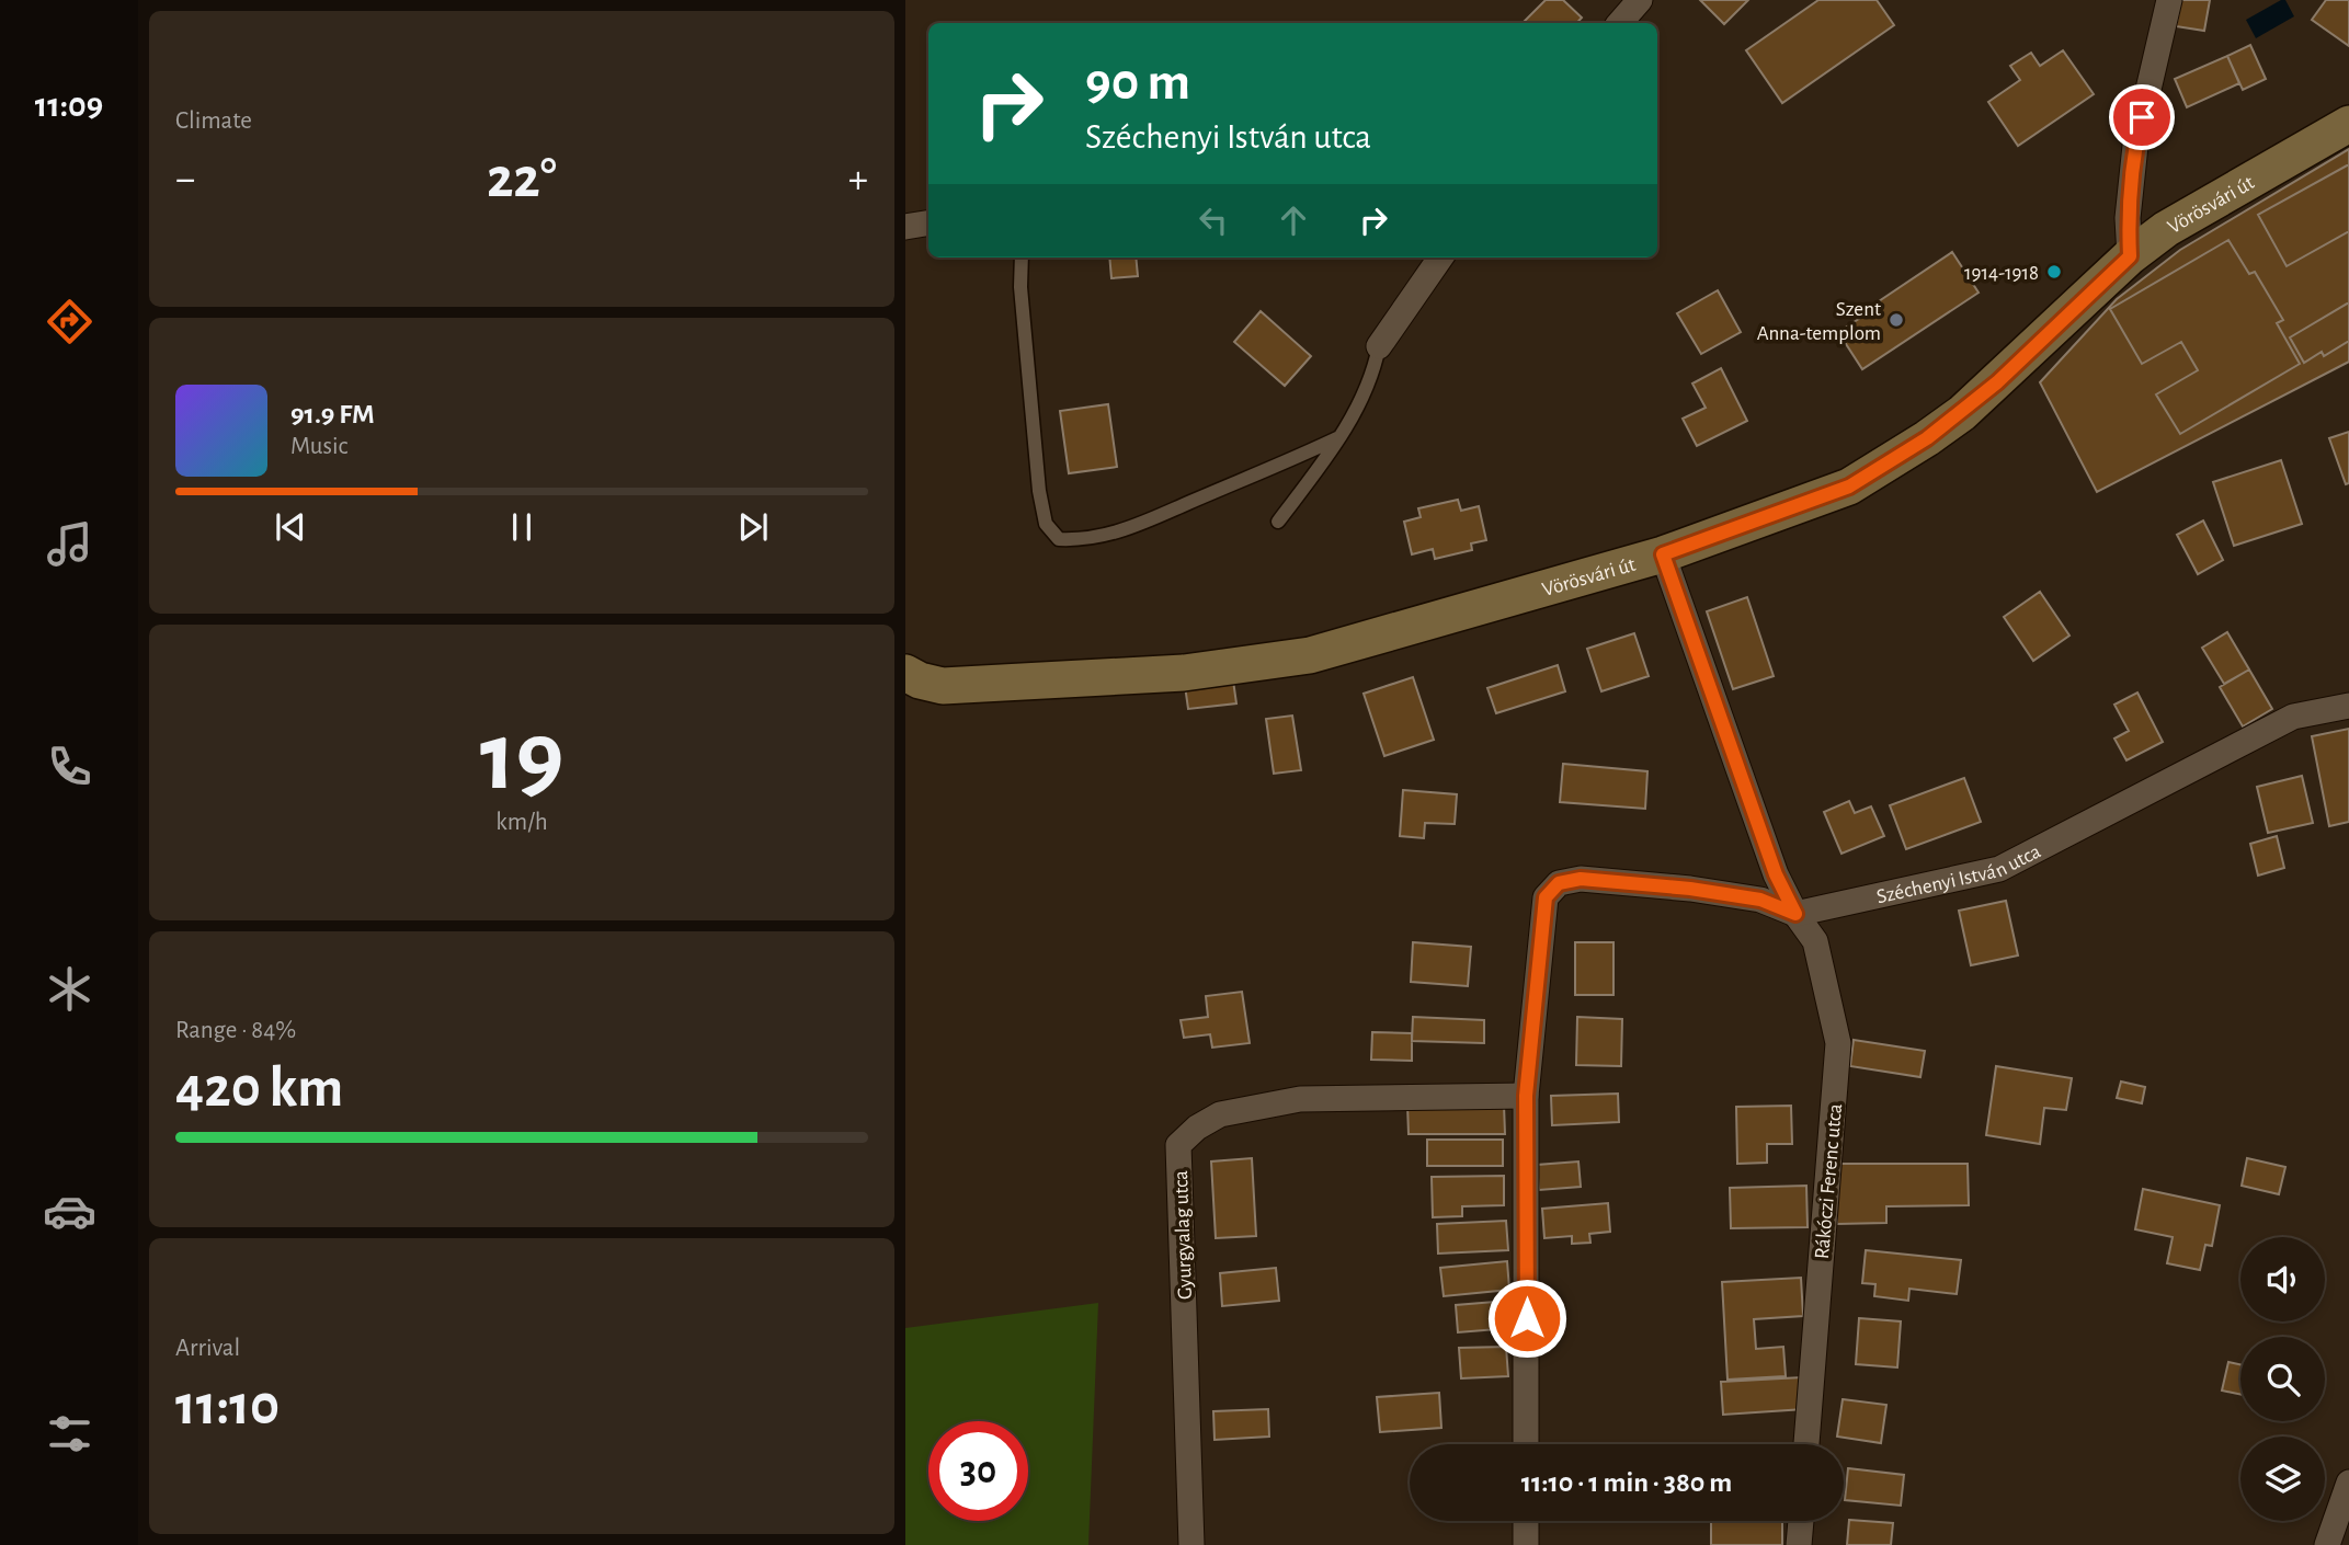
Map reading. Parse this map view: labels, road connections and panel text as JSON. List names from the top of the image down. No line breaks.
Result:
{"streets":{"main road":["Vörösvári út"],"street":["Széchenyi István utca","Rákóczi Ferenc utca","Gyurgyalag utca"]},"crossings":[["Vörösvári út","Rákóczi Ferenc utca"],["Széchenyi István utca","Rákóczi Ferenc utca"]],"places":["1914-1918","Szent Anna-templom"],"page":{"tabs":"11:09","tile":["Climate",["19","km/h"],["Range · 84%","420 km"],["Arrival","11:10"]],"turn":["90 m","Széchenyi István utca"],"heat":["−","22°","+"],"song":["91.9 FM","Music"],"limit":"30","trip":"11:10 · 1 min · 380 m"}}
